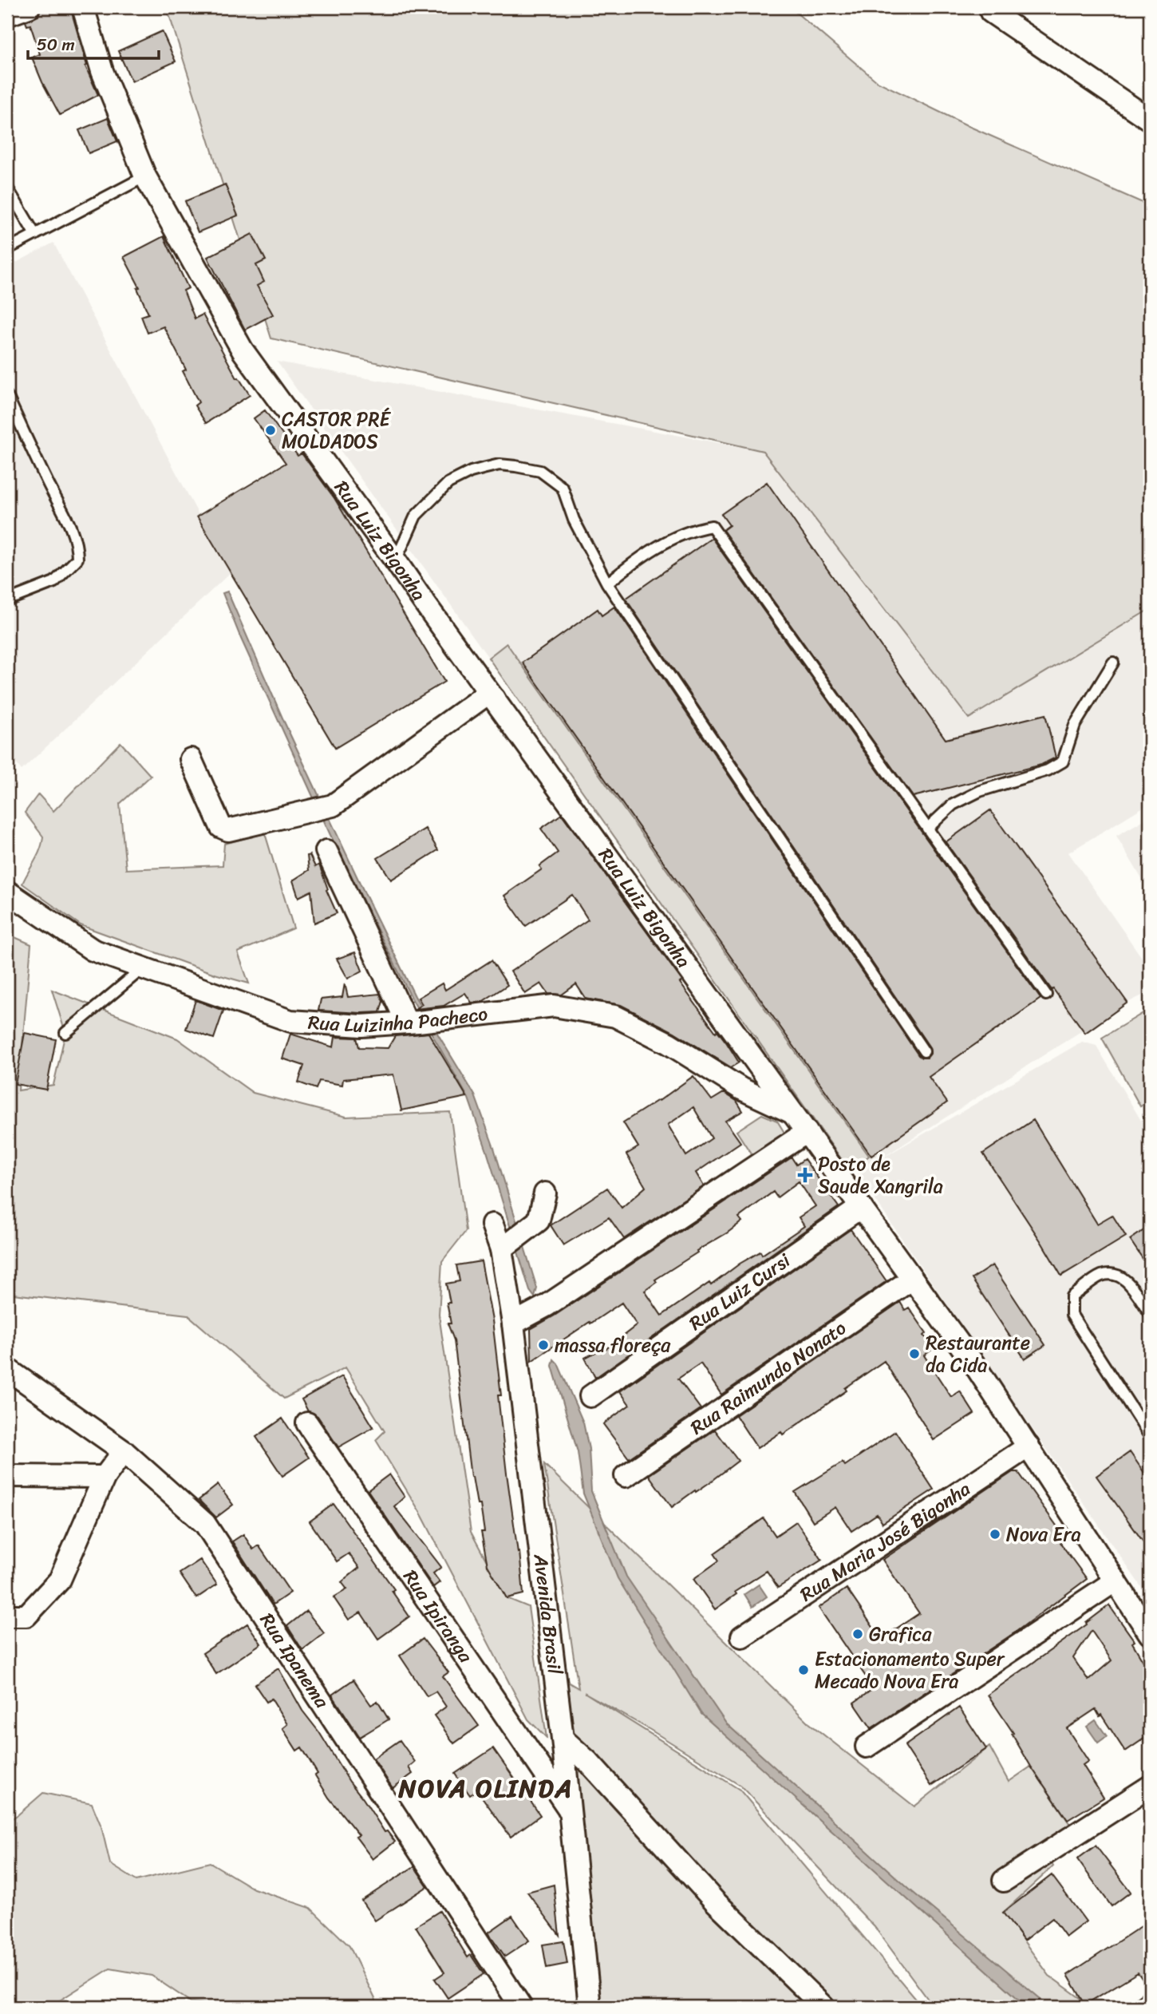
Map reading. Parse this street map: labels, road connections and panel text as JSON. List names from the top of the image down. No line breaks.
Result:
{"streets":{"street":["Rua Luiz Bigonha","Rua Luizinha Pacheco","Rua Luiz Cursi","Rua Raimundo Nonato","Rua Maria José Bigonha","Avenida Brasil","Rua Ipiranga","Rua Ipanema"]},"crossings":[["Rua Luiz Bigonha","Rua Luizinha Pacheco"],["Rua Luiz Bigonha","Rua Luiz Cursi"],["Rua Luiz Bigonha","Rua Raimundo Nonato"],["Rua Luiz Bigonha","Rua Maria José Bigonha"],["Avenida Brasil","Rua Ipiranga"]],"districts":["NOVA OLINDA"],"places":{"other":["CASTOR PRÉ MOLDADOS","massa floreça","Restaurante da Cida","Nova Era","Grafica","Estacionamento Super Mecado Nova Era"],"health":["Posto de Saude Xangrila"]},"scale_bar":"50 m"}
